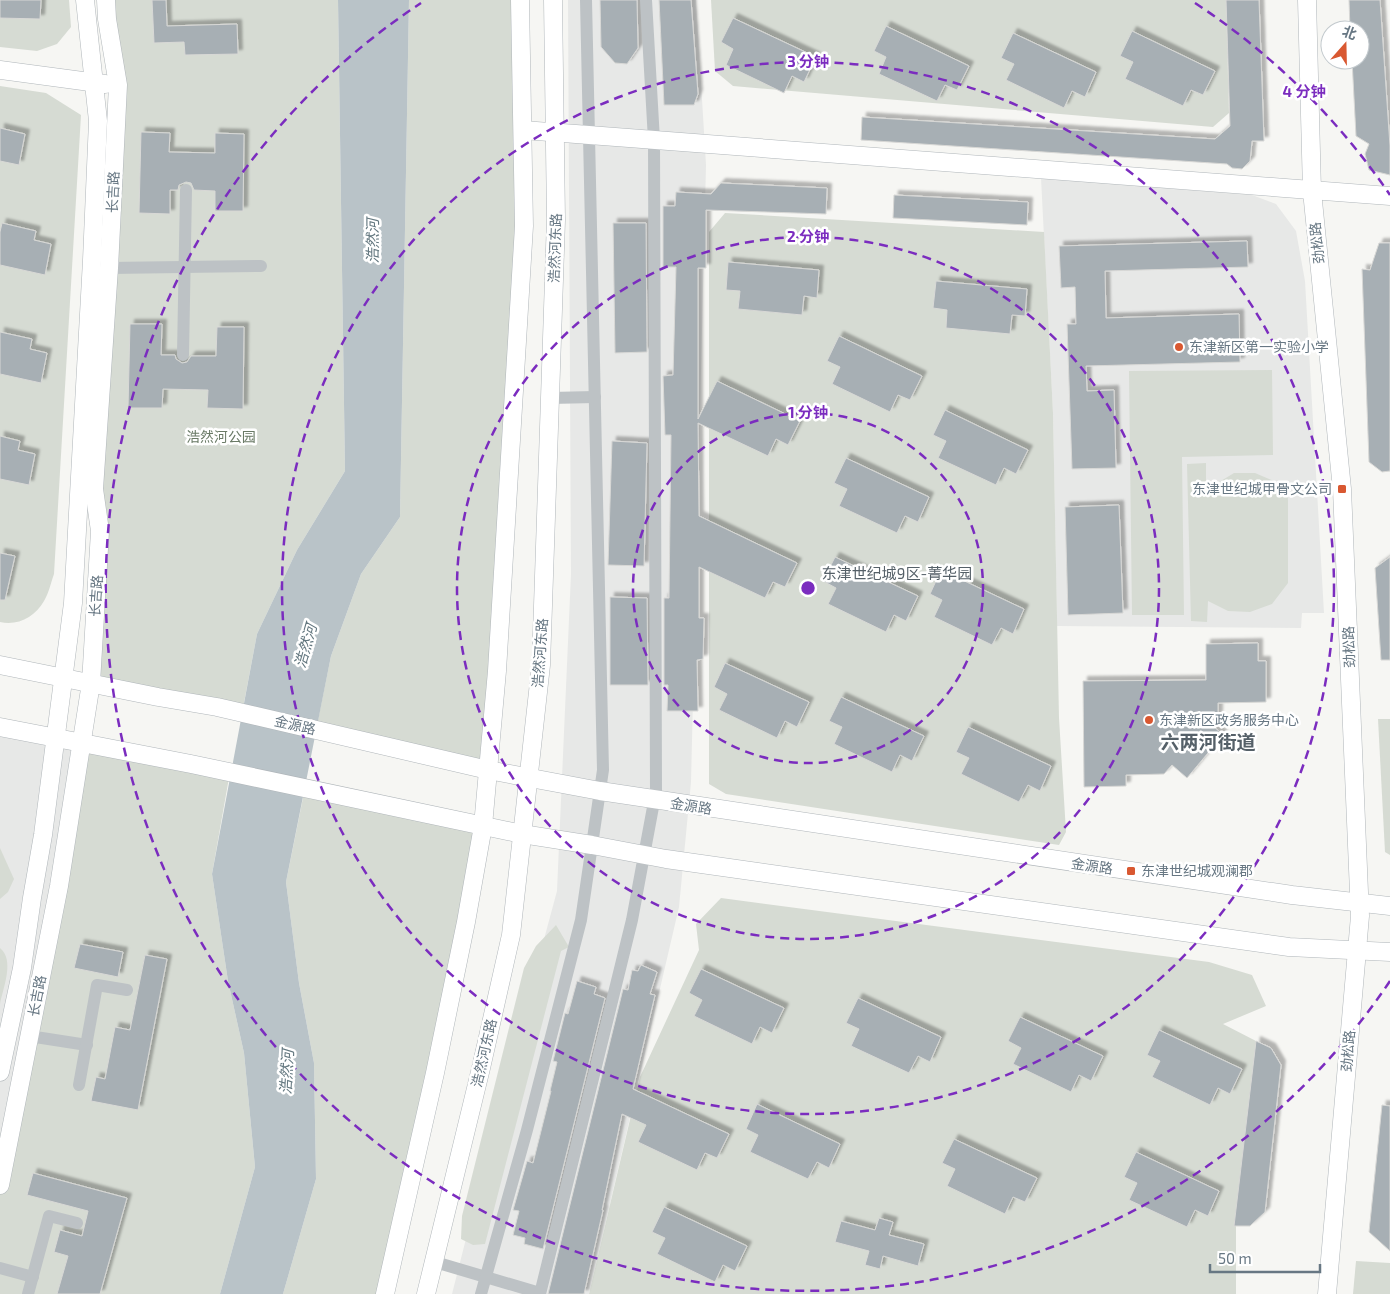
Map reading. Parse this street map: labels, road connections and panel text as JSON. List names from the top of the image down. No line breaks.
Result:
{"streets":{"main road":["长吉路","劲松路","浩然河东路","金源路"]},"crossings":[["长吉路","金源路"],["劲松路","金源路"],["浩然河东路","金源路"]],"districts":["东津世纪城9区-菁华园","六两河街道"],"water":["浩然河"],"parks":["浩然河公园"],"places":{"other":["东津新区第一实验小学","东津新区政务服务中心"],"transit":["东津世纪城甲骨文公司","东津世纪城观澜郡"]},"scale_bar":"50 m","north":"top","rings":["3 分钟","4 分钟","2 分钟","1 分钟"]}
